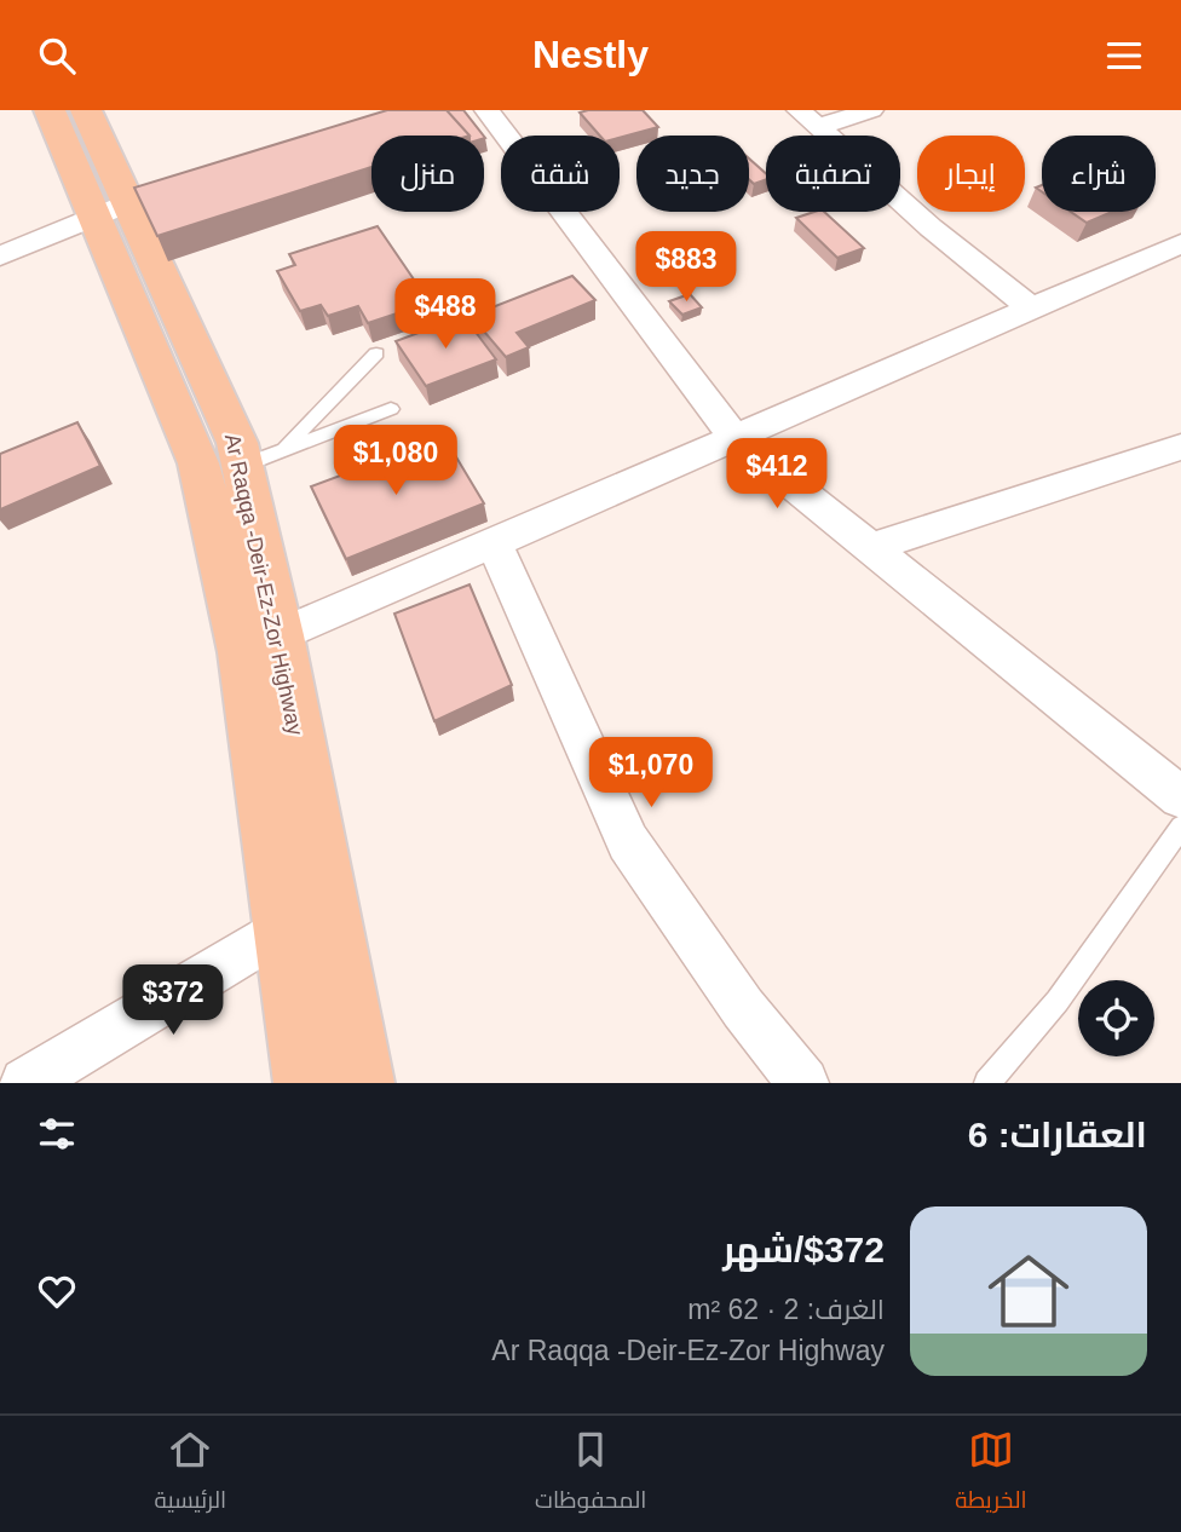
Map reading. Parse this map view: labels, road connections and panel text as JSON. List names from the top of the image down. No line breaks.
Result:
{"streets":{"main road":["Ar Raqqa -Deir-Ez-Zor Highway"]},"page":{"header":"Nestly","chip":["شراء","إيجار","تصفية","جديد","شقة","منزل"],"price":["$883","$488","$1,080","$412","$1,070","$372"],"heading":"العقارات: 6","list":[{"name":"$372/شهر","note":"الغرف: 2 · 62 m² · Ar Raqqa -Deir-Ez-Zor Highway"}],"tabs":["الخريطة","المحفوظات","الرئيسية"]}}
